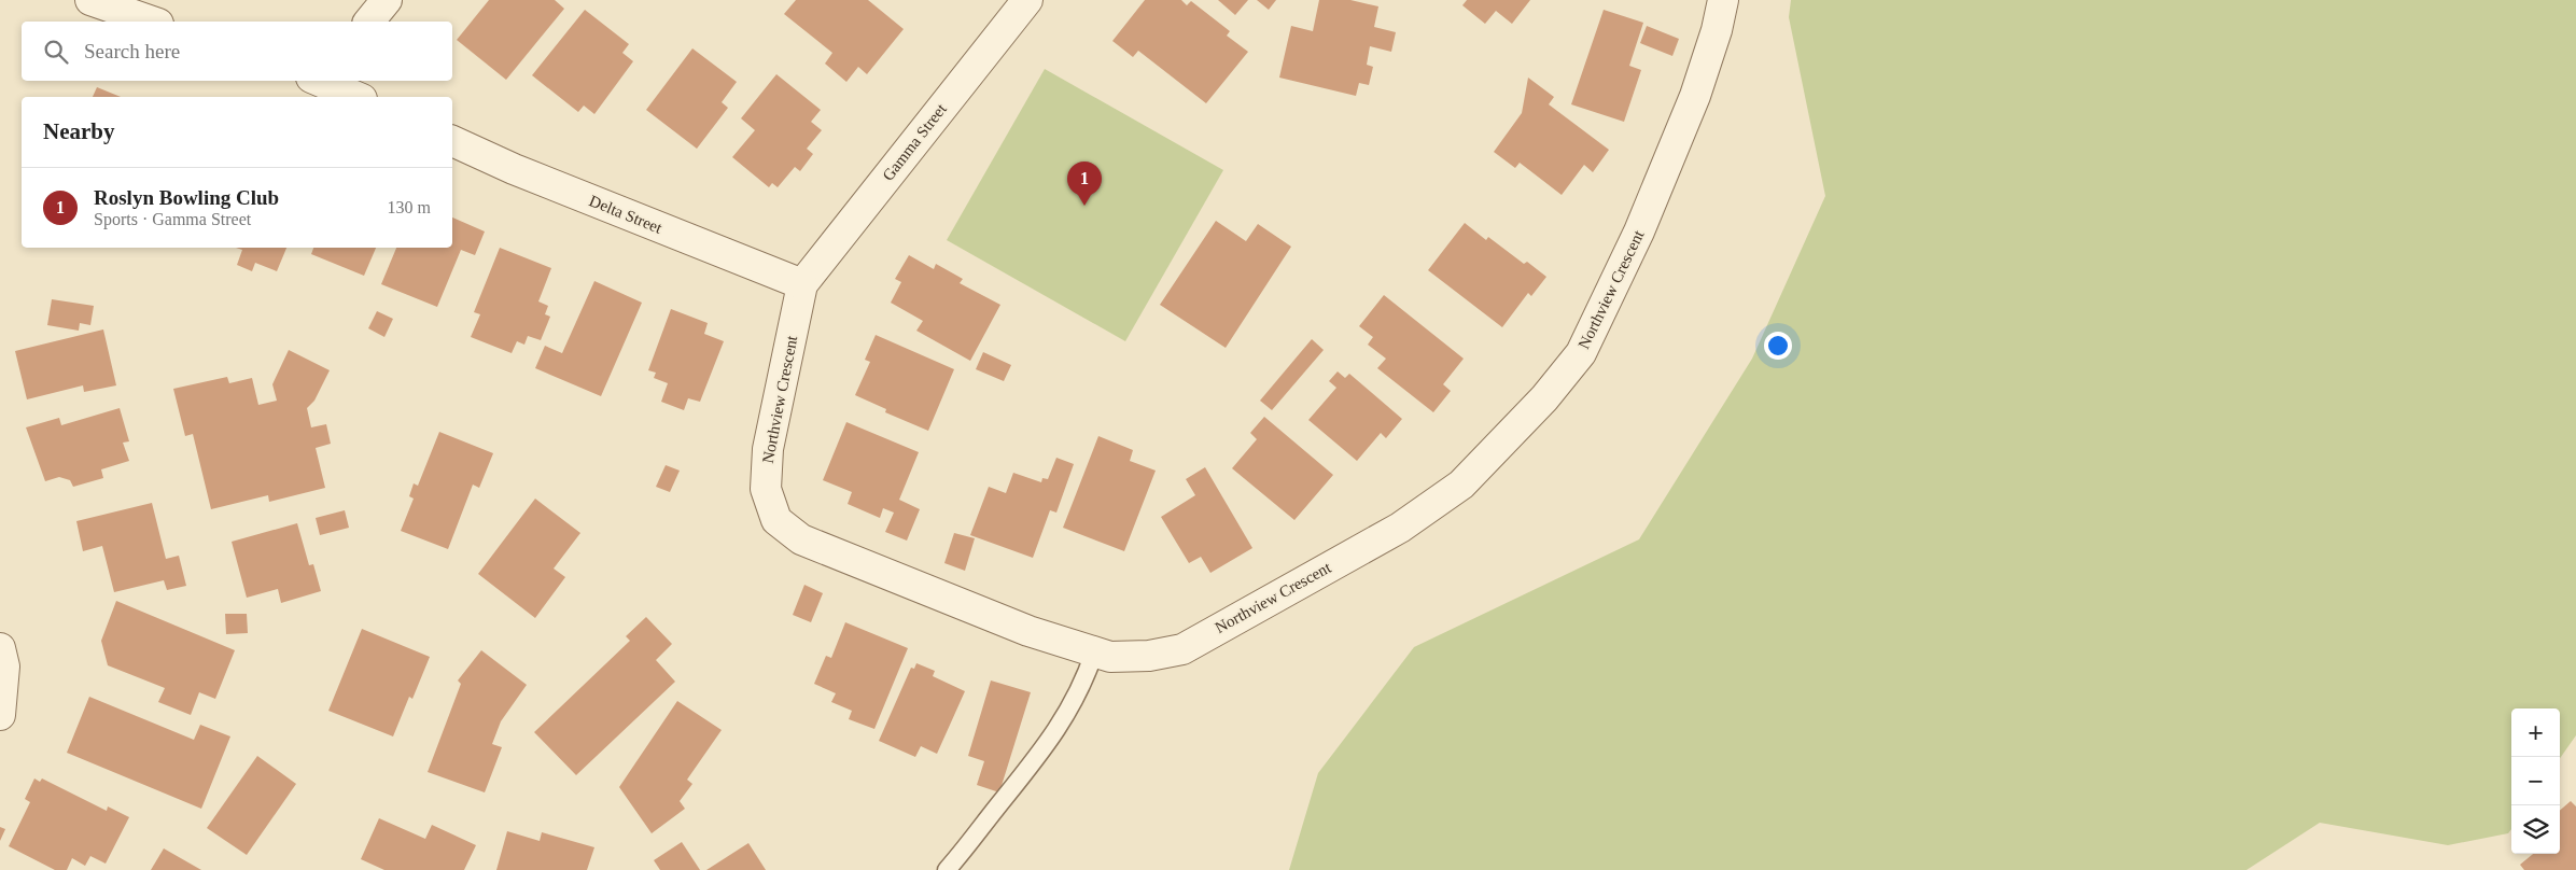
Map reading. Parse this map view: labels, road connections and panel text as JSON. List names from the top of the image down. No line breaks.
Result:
{"streets":{"street":["Gamma Street","Delta Street","Northview Crescent"]},"crossings":[["Gamma Street","Delta Street"],["Gamma Street","Northview Crescent"],["Delta Street","Northview Crescent"]],"page":{"search":"Search here","heading":"Nearby","pins":"1","list":[{"mark":"1","name":"Roslyn Bowling Club","note":"Sports · Gamma Street","value":"130 m"}],"map_buttons":["+","−"]}}
